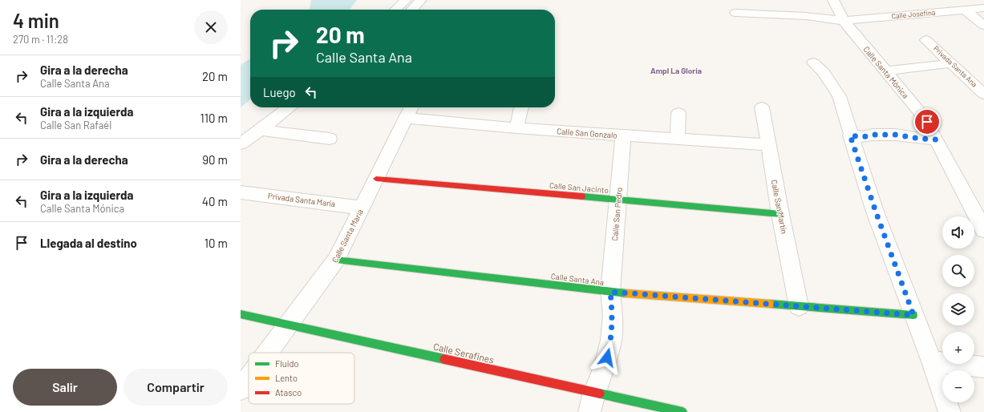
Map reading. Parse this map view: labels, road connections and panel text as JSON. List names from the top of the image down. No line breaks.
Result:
{"streets":{"street":["Calle Josefina","Privada Santa Ana","Calle Santa Mónica","Calle San Gonzalo","Calle San Jacinto","Privada Santa María","Calle San Martín","Calle San Pedro","Calle Santa María","Calle Santa Ana","Calle Serafines"]},"crossings":[["Calle Josefina","Calle Santa Mónica"],["Calle San Gonzalo","Calle San Martín"],["Calle San Gonzalo","Calle San Pedro"],["Calle San Gonzalo","Calle Santa María"],["Calle San Jacinto","Calle San Martín"],["Calle San Jacinto","Calle San Pedro"],["Calle San Jacinto","Calle Santa María"],["Privada Santa María","Calle Santa María"],["Calle San Martín","Calle Santa Ana"],["Calle San Pedro","Calle Santa Ana"],["Calle San Pedro","Calle Serafines"],["Calle Santa María","Calle Santa Ana"],["Calle Santa María","Calle Serafines"]],"districts":["Ampl La Gloria"],"legend":["Fluido","Lento","Atasco"],"page":{"heading":["4 min","270 m · 11:28"],"turn":["20 m","Calle Santa Ana"],"list":[{"name":"Gira a la derecha","note":"Calle Santa Ana","value":"20 m"},{"name":"Gira a la izquierda","note":"Calle San Rafaél","value":"110 m"},{"name":"Gira a la derecha","value":"90 m"},{"name":"Gira a la izquierda","note":"Calle Santa Mónica","value":"40 m"},{"name":"Llegada al destino","value":"10 m"}],"then":"Luego","map_buttons":["+","−"],"buttons":["Salir","Compartir"]}}
